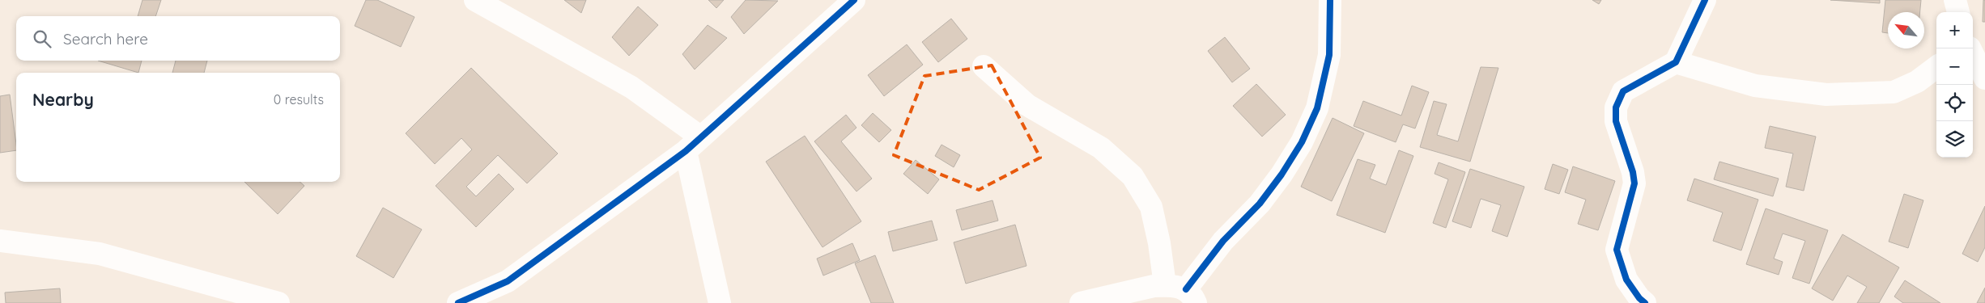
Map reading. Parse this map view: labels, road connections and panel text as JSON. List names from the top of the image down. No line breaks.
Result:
{"north":"top left","page":{"map_buttons":["+","−"],"search":"Search here","heading":["Nearby","0 results"]}}
